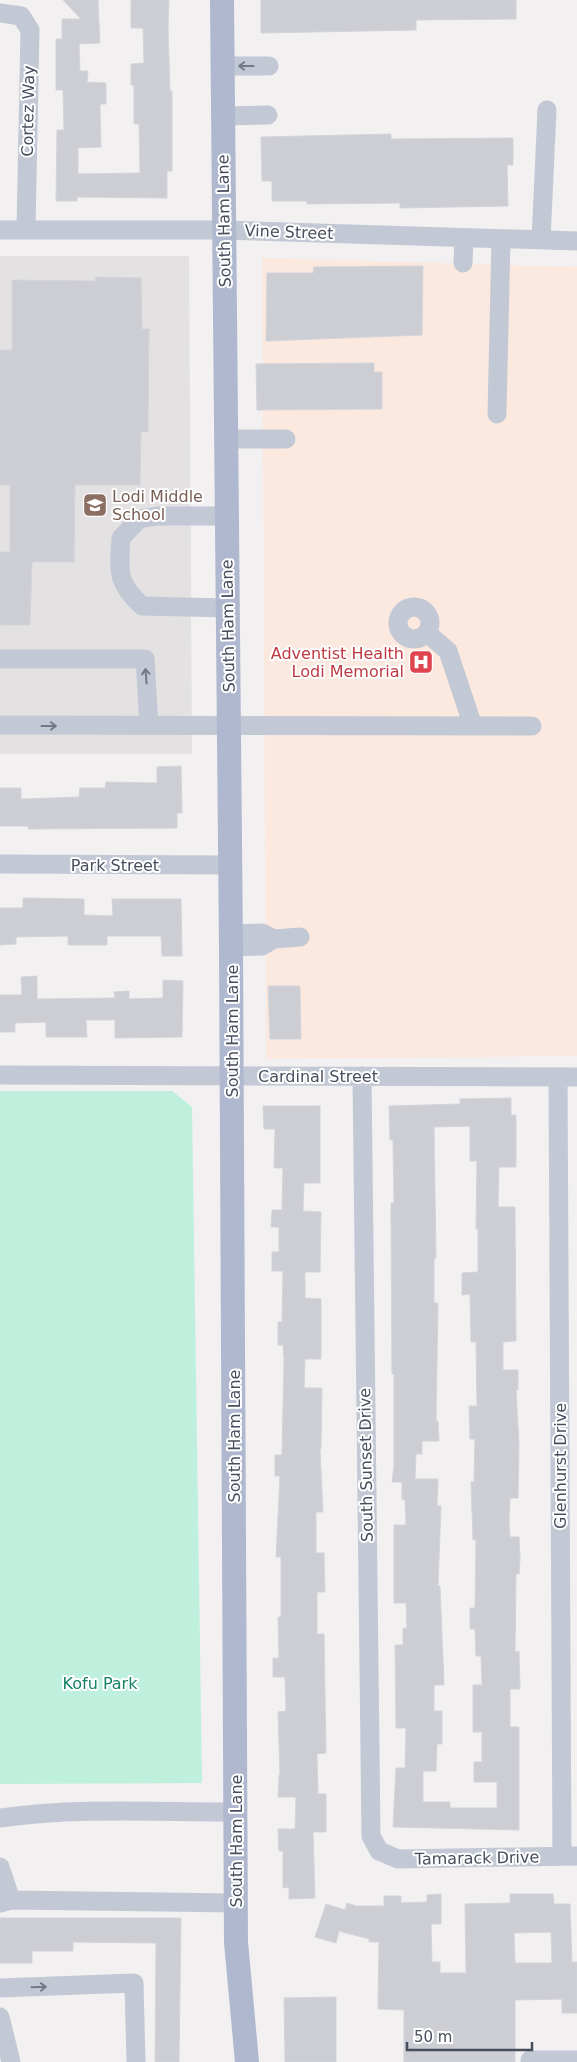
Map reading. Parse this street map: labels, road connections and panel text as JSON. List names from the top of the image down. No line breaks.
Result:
{"streets":{"main road":["South Ham Lane"],"street":["Cortez Way","Vine Street","Park Street","Cardinal Street","South Sunset Drive","Glenhurst Drive","Tamarack Drive"]},"crossings":[["Cortez Way","Vine Street"],["South Ham Lane","Vine Street"],["South Ham Lane","Park Street"],["South Ham Lane","Cardinal Street"],["Cardinal Street","South Sunset Drive"],["Cardinal Street","Glenhurst Drive"],["South Sunset Drive","Tamarack Drive"],["Glenhurst Drive","Tamarack Drive"]],"parks":["Kofu Park"],"places":{"school or university":["Lodi Middle School"],"hospital":["Adventist Health Lodi Memorial"]},"scale_bar":"50 m"}
